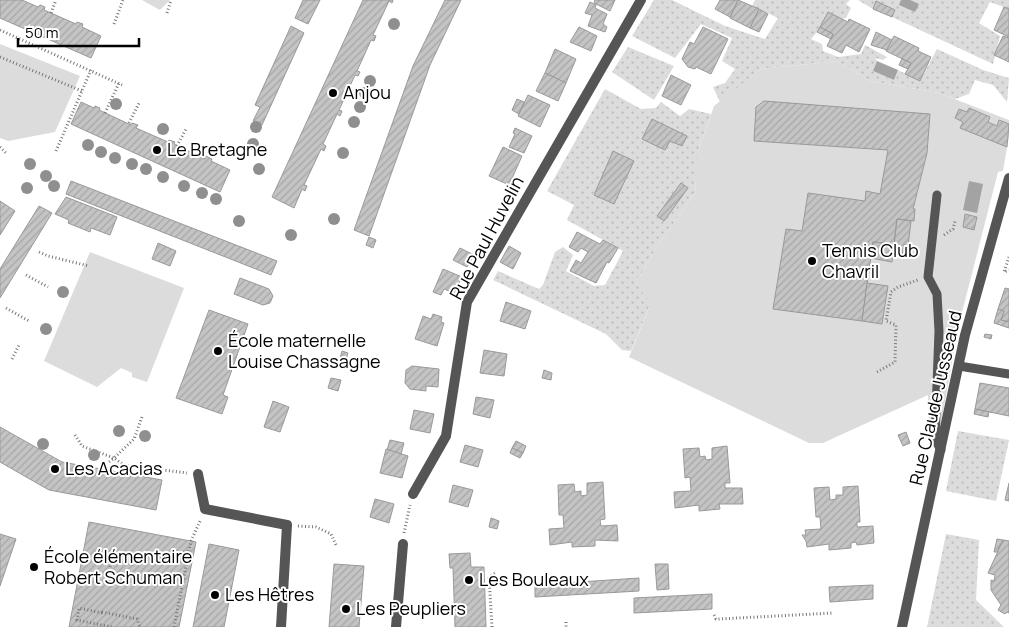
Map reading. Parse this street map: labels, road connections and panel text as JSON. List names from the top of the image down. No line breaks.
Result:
{"streets":{"street":["Rue Paul Huvelin","Rue Claude Jusseaud"]},"places":["Anjou","Le Bretagne","Tennis Club Chavril","École maternelle Louise Chassagne","Les Acacias","École élémentaire Robert Schuman","Les Bouleaux","Les Hêtres","Les Peupliers"],"scale_bar":"50 m"}
